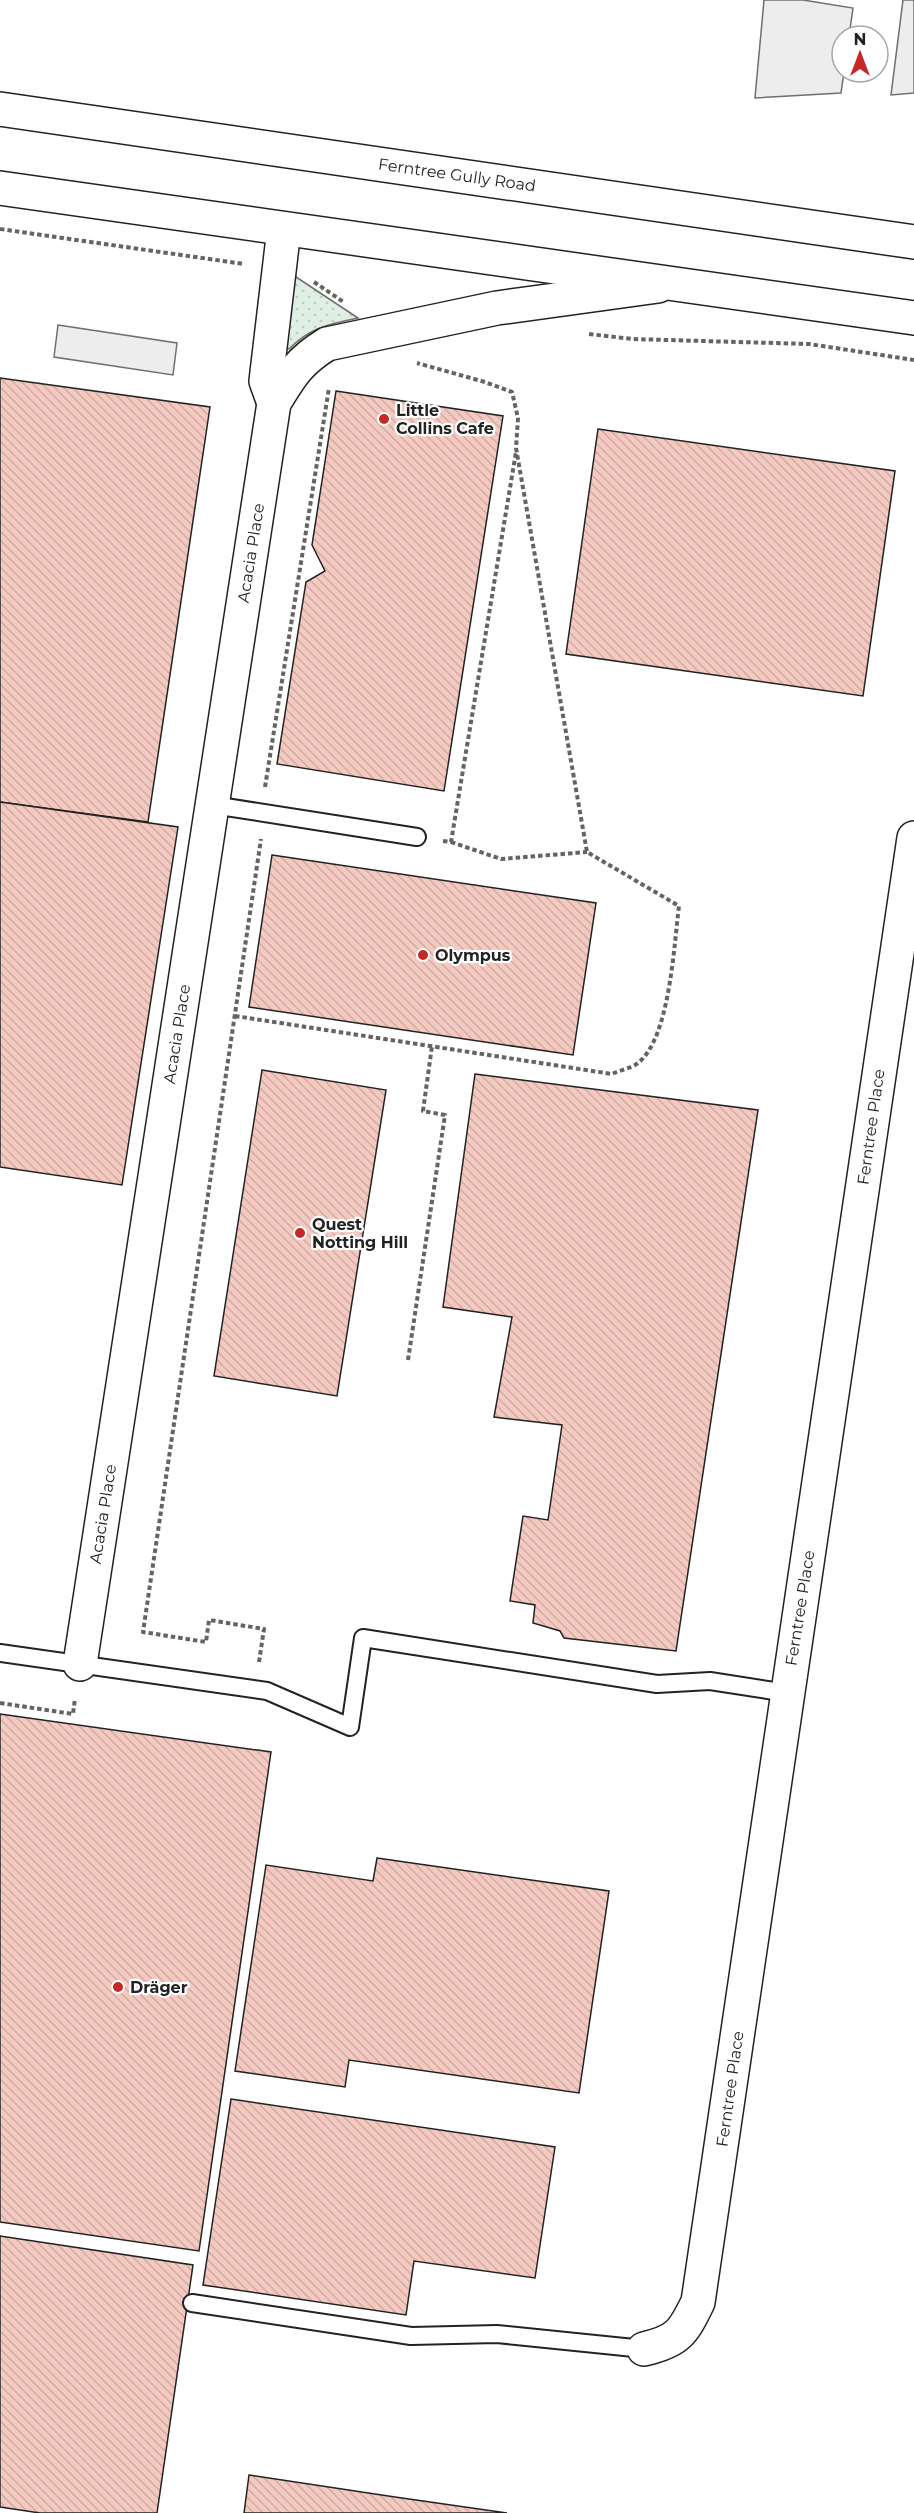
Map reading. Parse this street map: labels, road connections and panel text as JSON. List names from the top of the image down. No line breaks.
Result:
{"streets":{"street":["Ferntree Gully Road","Acacia Place","Ferntree Place"]},"places":["Little Collins Cafe","Olympus","Quest Notting Hill","Dräger"],"north":"top"}
